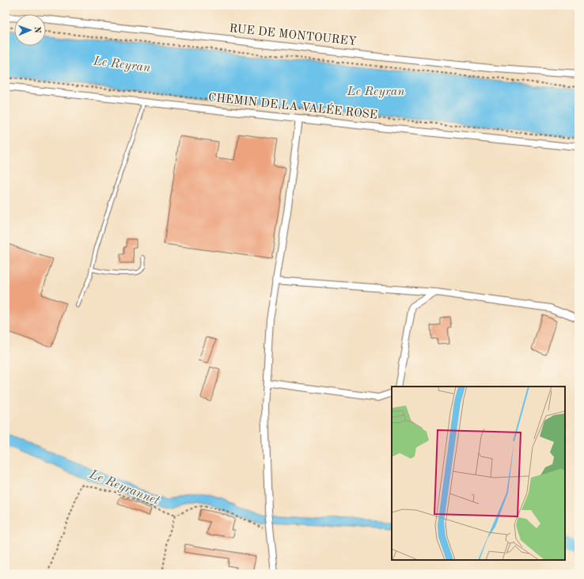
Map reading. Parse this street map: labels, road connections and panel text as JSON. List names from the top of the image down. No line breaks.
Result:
{"streets":{"street":["RUE DE MONTOUREY","CHEMIN DE LA VALÉE ROSE"]},"water":["Le Reyran","Le Reyrannet"],"north":"right"}
